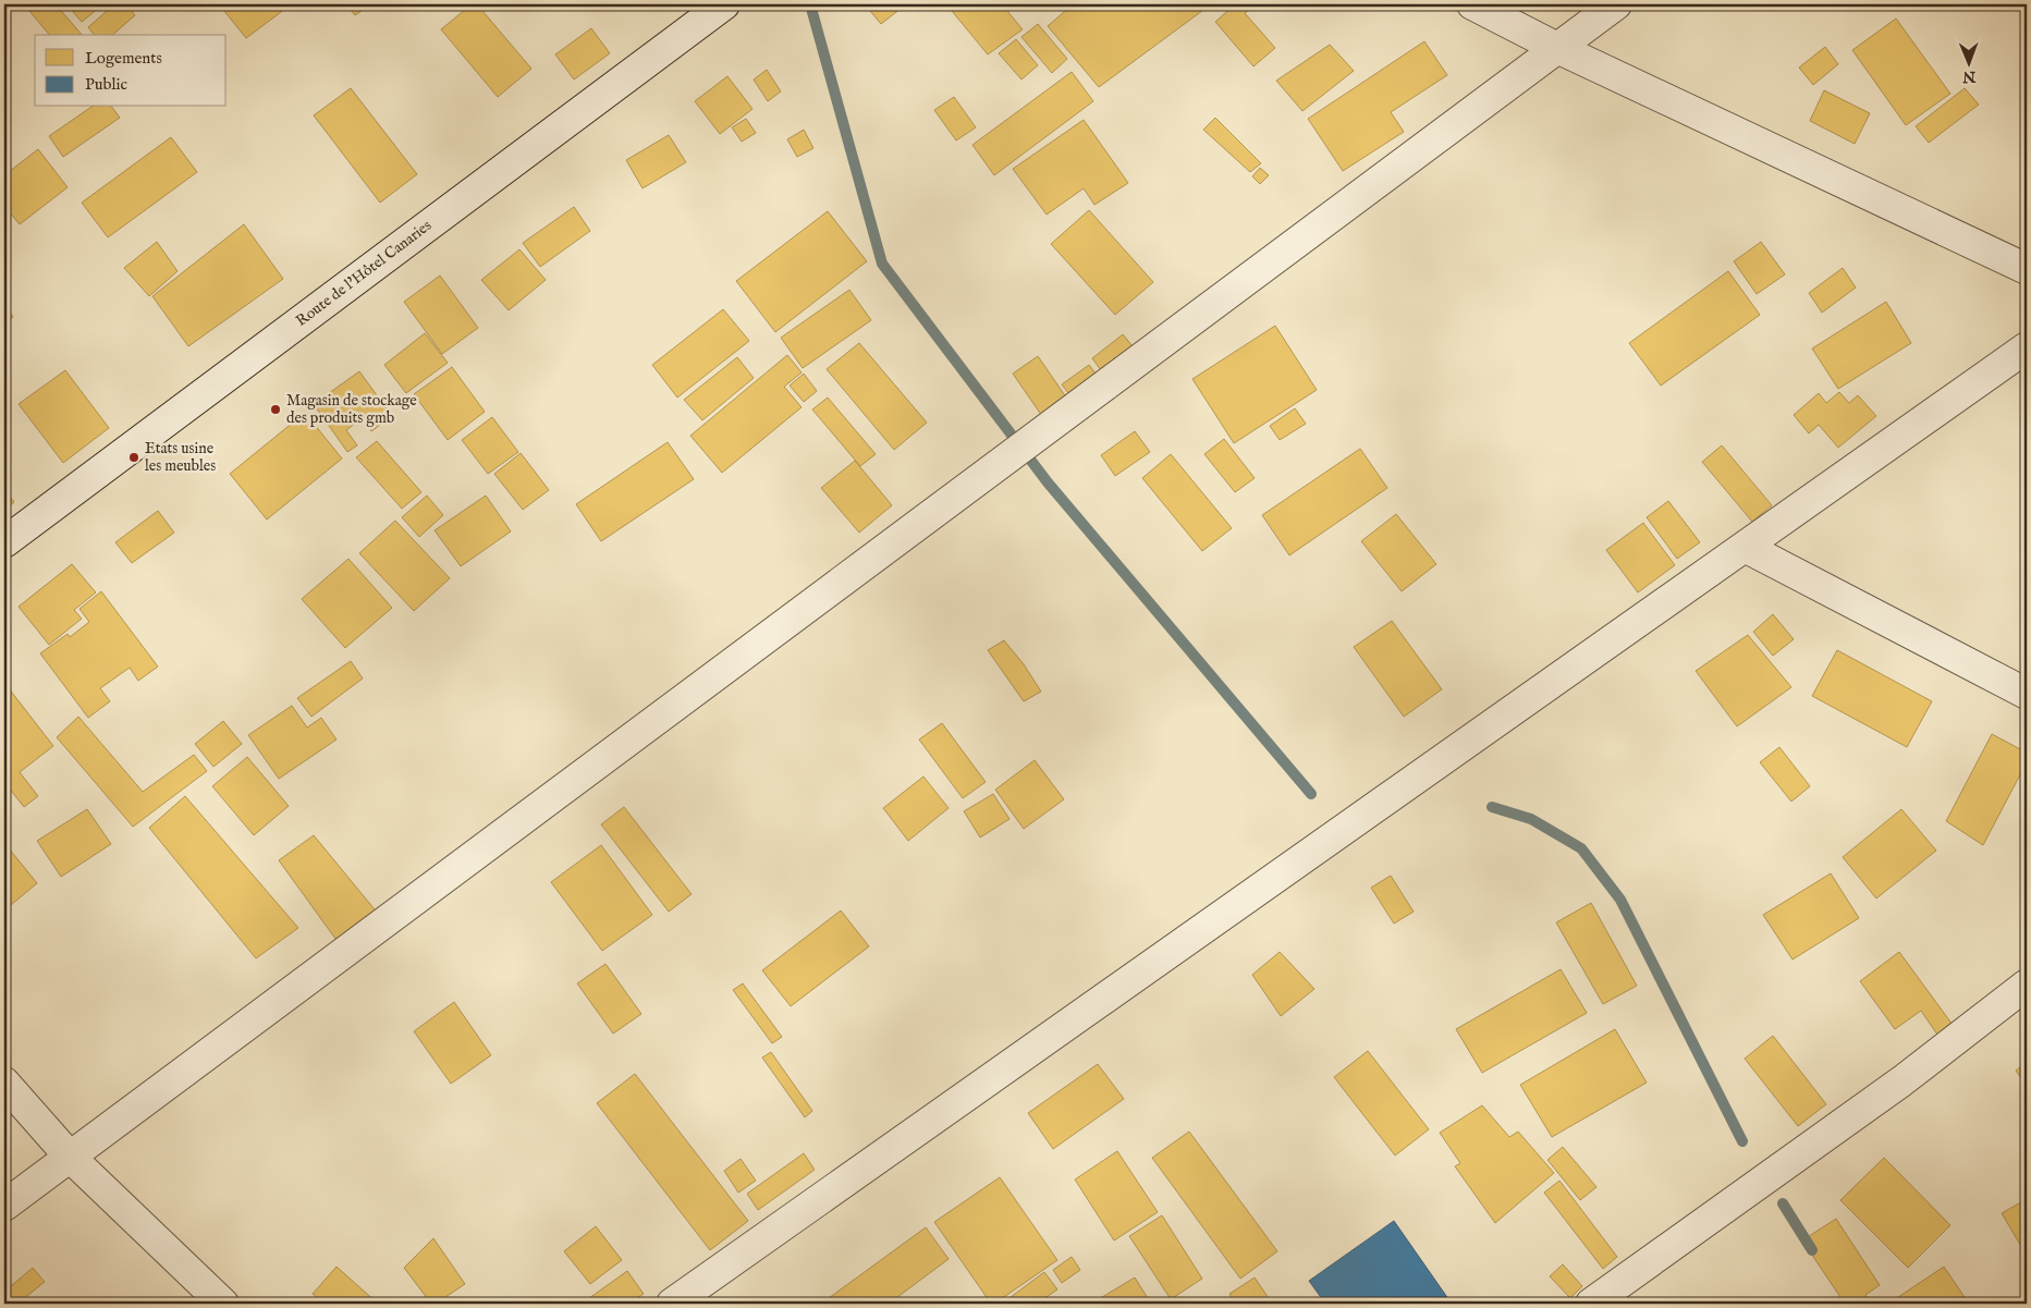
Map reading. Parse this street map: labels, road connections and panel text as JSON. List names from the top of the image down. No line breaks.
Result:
{"streets":{"street":["Route de l'Hôtel Canaries"]},"places":["Magasin de stockage des produits gmb","Etats usine les meubles"],"legend":["Logements","Public"],"north":"bottom"}
